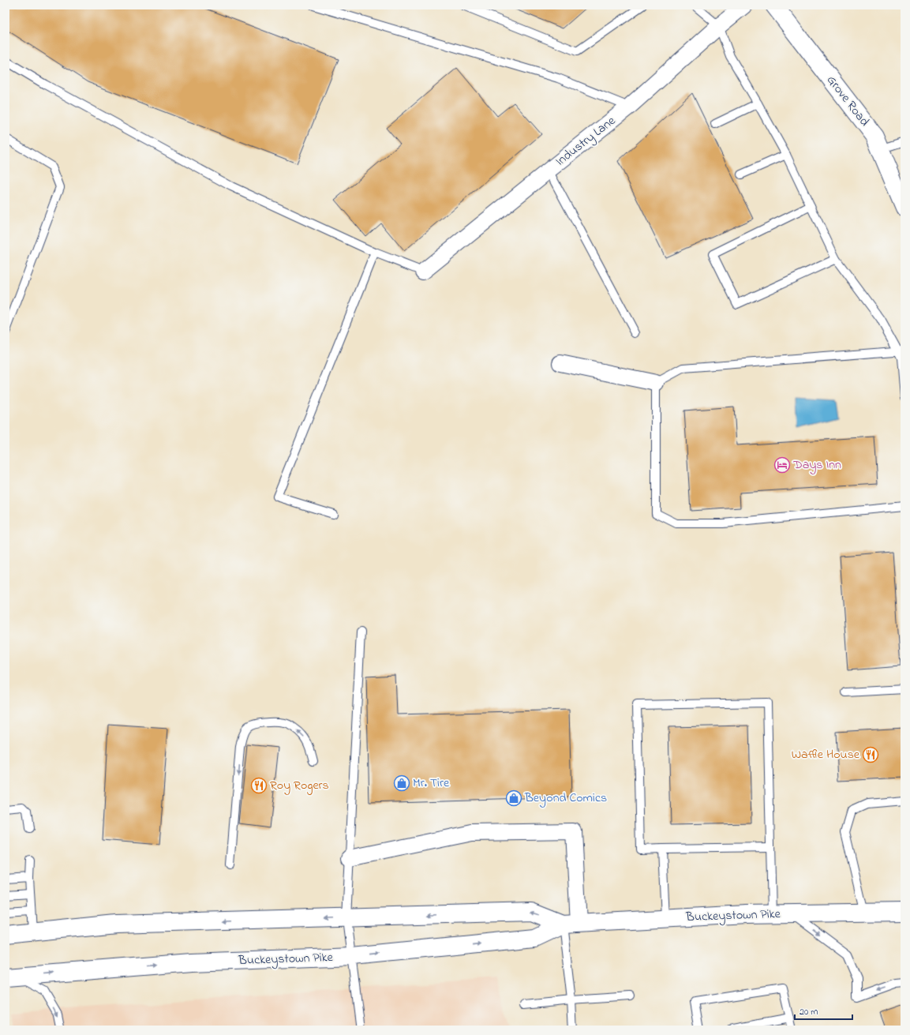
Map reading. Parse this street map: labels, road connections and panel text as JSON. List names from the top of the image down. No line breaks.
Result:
{"streets":{"main road":["Grove Road","Buckeystown Pike"],"street":["Industry Lane"]},"places":{"hotel":["Days Inn"],"restaurant":["Waffle House","Roy Rogers"],"shop":["Mr. Tire","Beyond Comics"]},"scale_bar":"20 m"}
